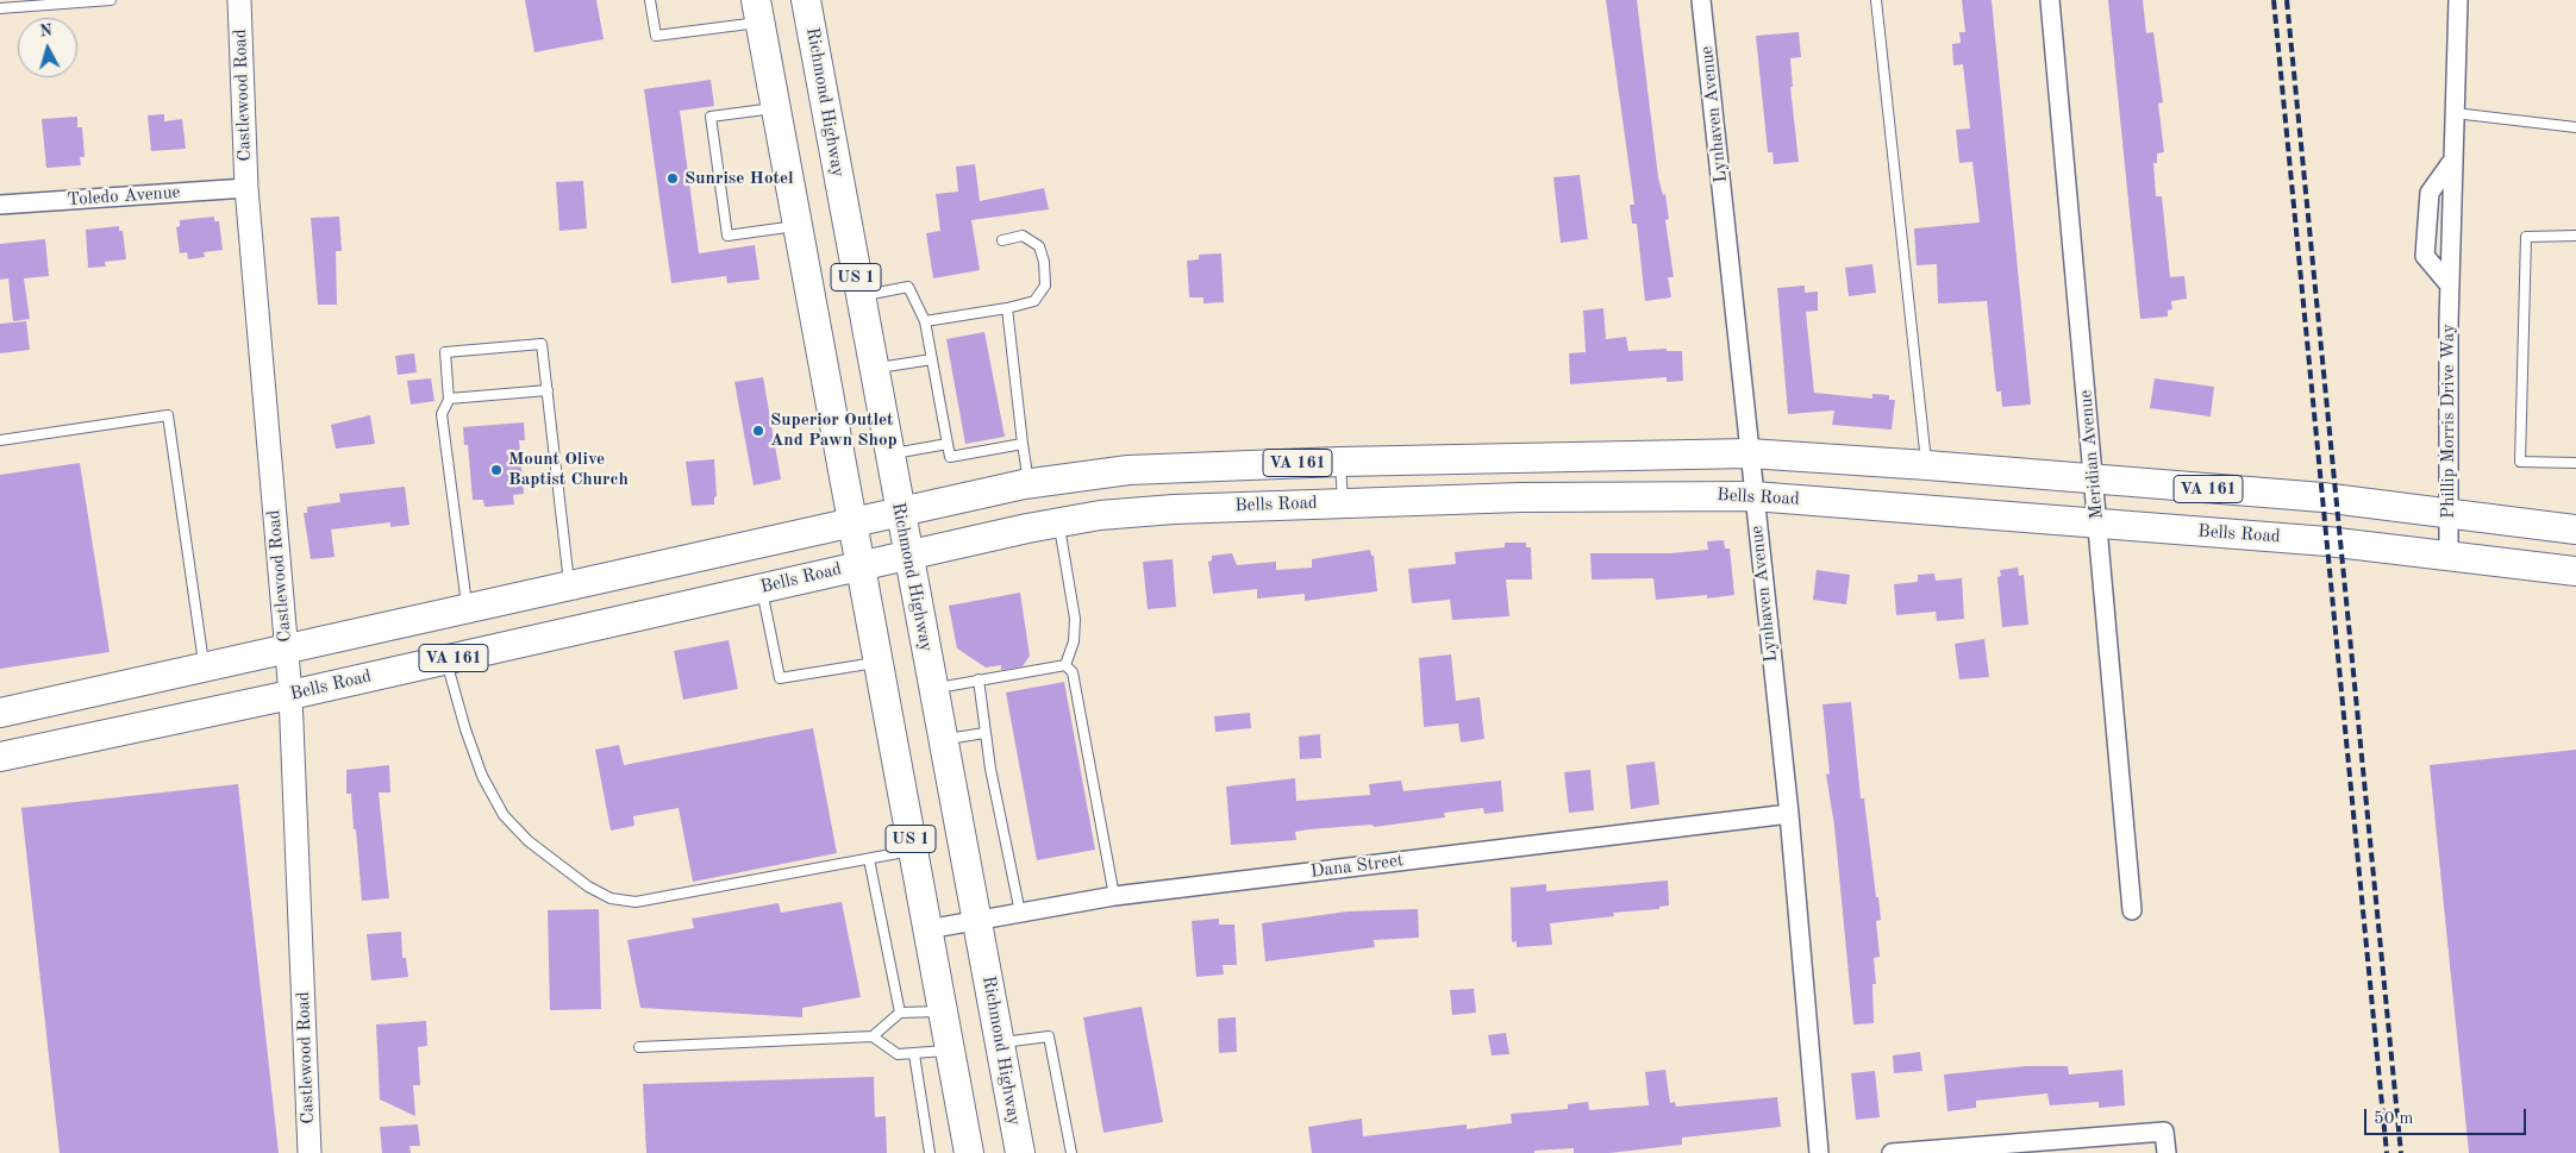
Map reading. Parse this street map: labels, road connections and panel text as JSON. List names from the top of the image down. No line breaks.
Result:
{"streets":{"main road":["Richmond Highway","US 1","VA 161","Bells Road"],"street":["Castlewood Road","Lynhaven Avenue","Toledo Avenue","Phillip Morris Drive Way","Meridian Avenue","Dana Street"]},"crossings":[["Castlewood Road","Toledo Avenue"],["Castlewood Road","VA 161"],["Castlewood Road","Bells Road"],["Richmond Highway","VA 161"],["Richmond Highway","Bells Road"],["Richmond Highway","Dana Street"],["Lynhaven Avenue","VA 161"],["Lynhaven Avenue","Bells Road"],["Lynhaven Avenue","Dana Street"],["US 1","VA 161"],["US 1","Bells Road"],["US 1","Dana Street"],["Phillip Morris Drive Way","VA 161"],["Phillip Morris Drive Way","Bells Road"],["Meridian Avenue","VA 161"],["Meridian Avenue","Bells Road"]],"places":["Sunrise Hotel","Superior Outlet And Pawn Shop","Mount Olive Baptist Church"],"scale_bar":"50 m","north":"top"}
